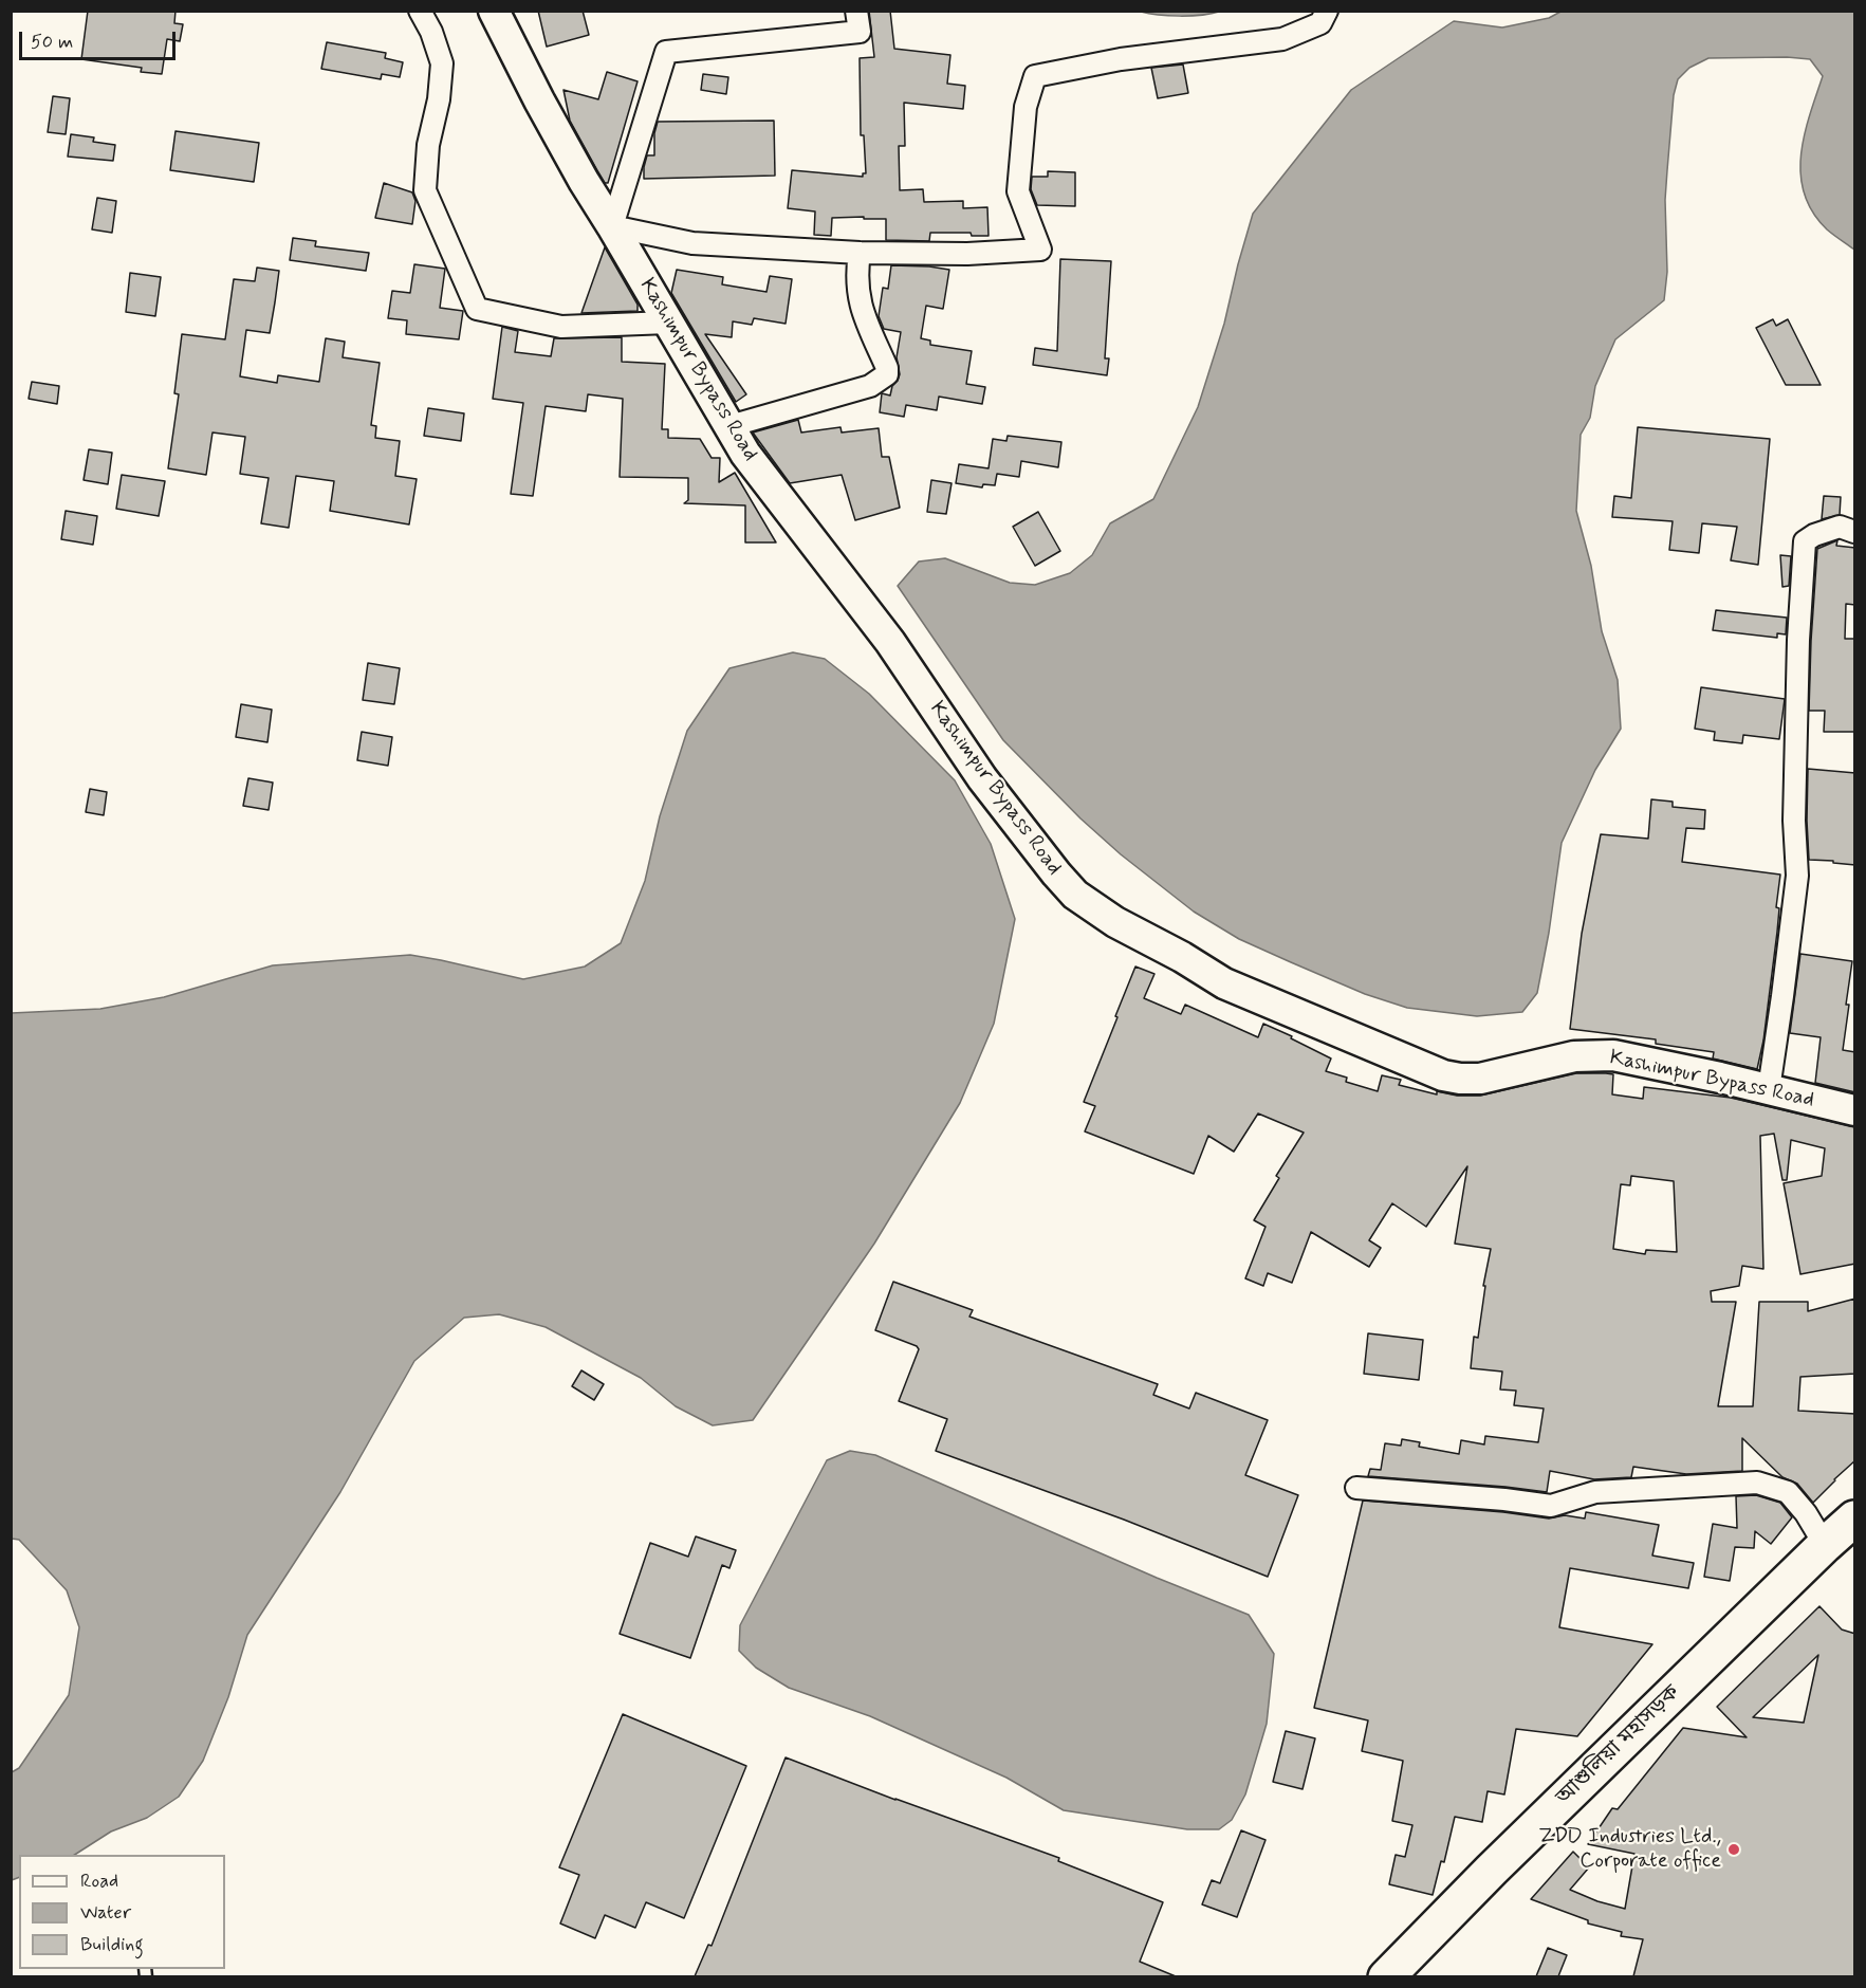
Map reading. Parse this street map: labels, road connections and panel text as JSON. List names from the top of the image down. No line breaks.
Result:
{"streets":{"highway":["আশুলিয়া মহাসড়ক"],"main road":["Kashimpur Bypass Road"]},"places":["ZDD Industries Ltd., Corporate office"],"legend":["Road","Water","Building"],"scale_bar":"50 m"}
